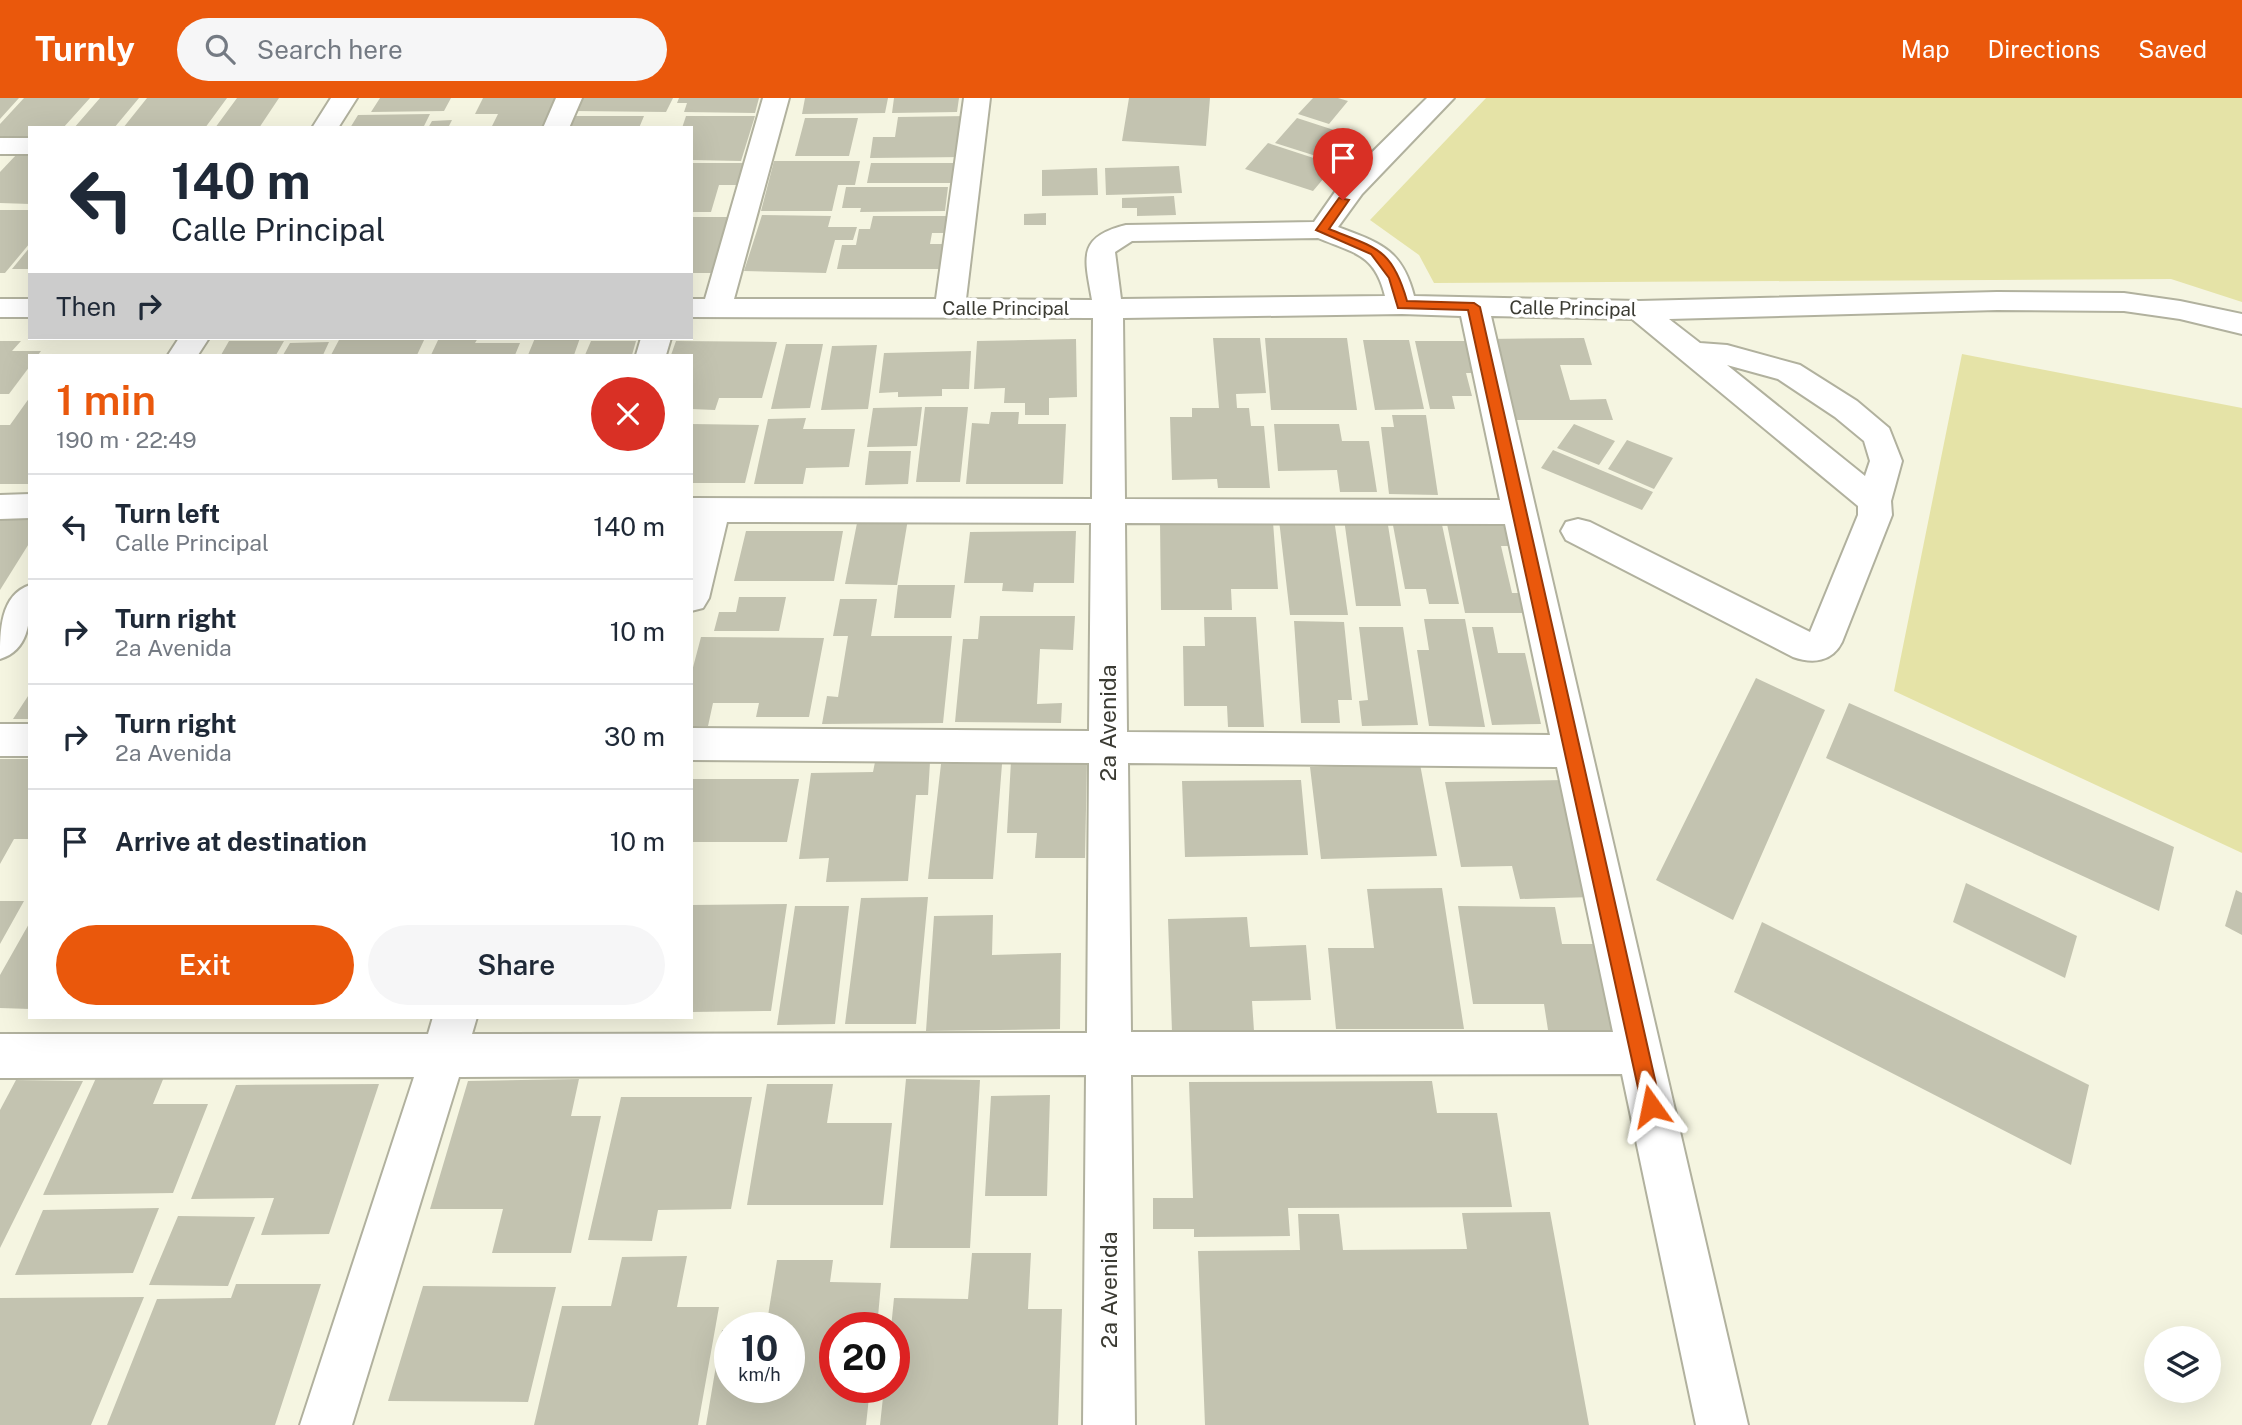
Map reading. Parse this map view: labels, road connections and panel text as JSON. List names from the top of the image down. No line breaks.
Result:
{"streets":{"street":["Calle Principal","2a Avenida"]},"crossings":[["Calle Principal","2a Avenida"]],"page":{"header":"Turnly","search":"Search here","nav":["Map","Directions","Saved"],"turn":["140 m","Calle Principal"],"then":"Then","heading":["1 min","190 m · 22:49"],"list":[{"name":"Turn left","note":"Calle Principal","value":"140 m"},{"name":"Turn right","note":"2a Avenida","value":"10 m"},{"name":"Turn right","note":"2a Avenida","value":"30 m"},{"name":"Arrive at destination","value":"10 m"}],"buttons":["Exit","Share"],"speed":"10 km/h","limit":"20"}}
